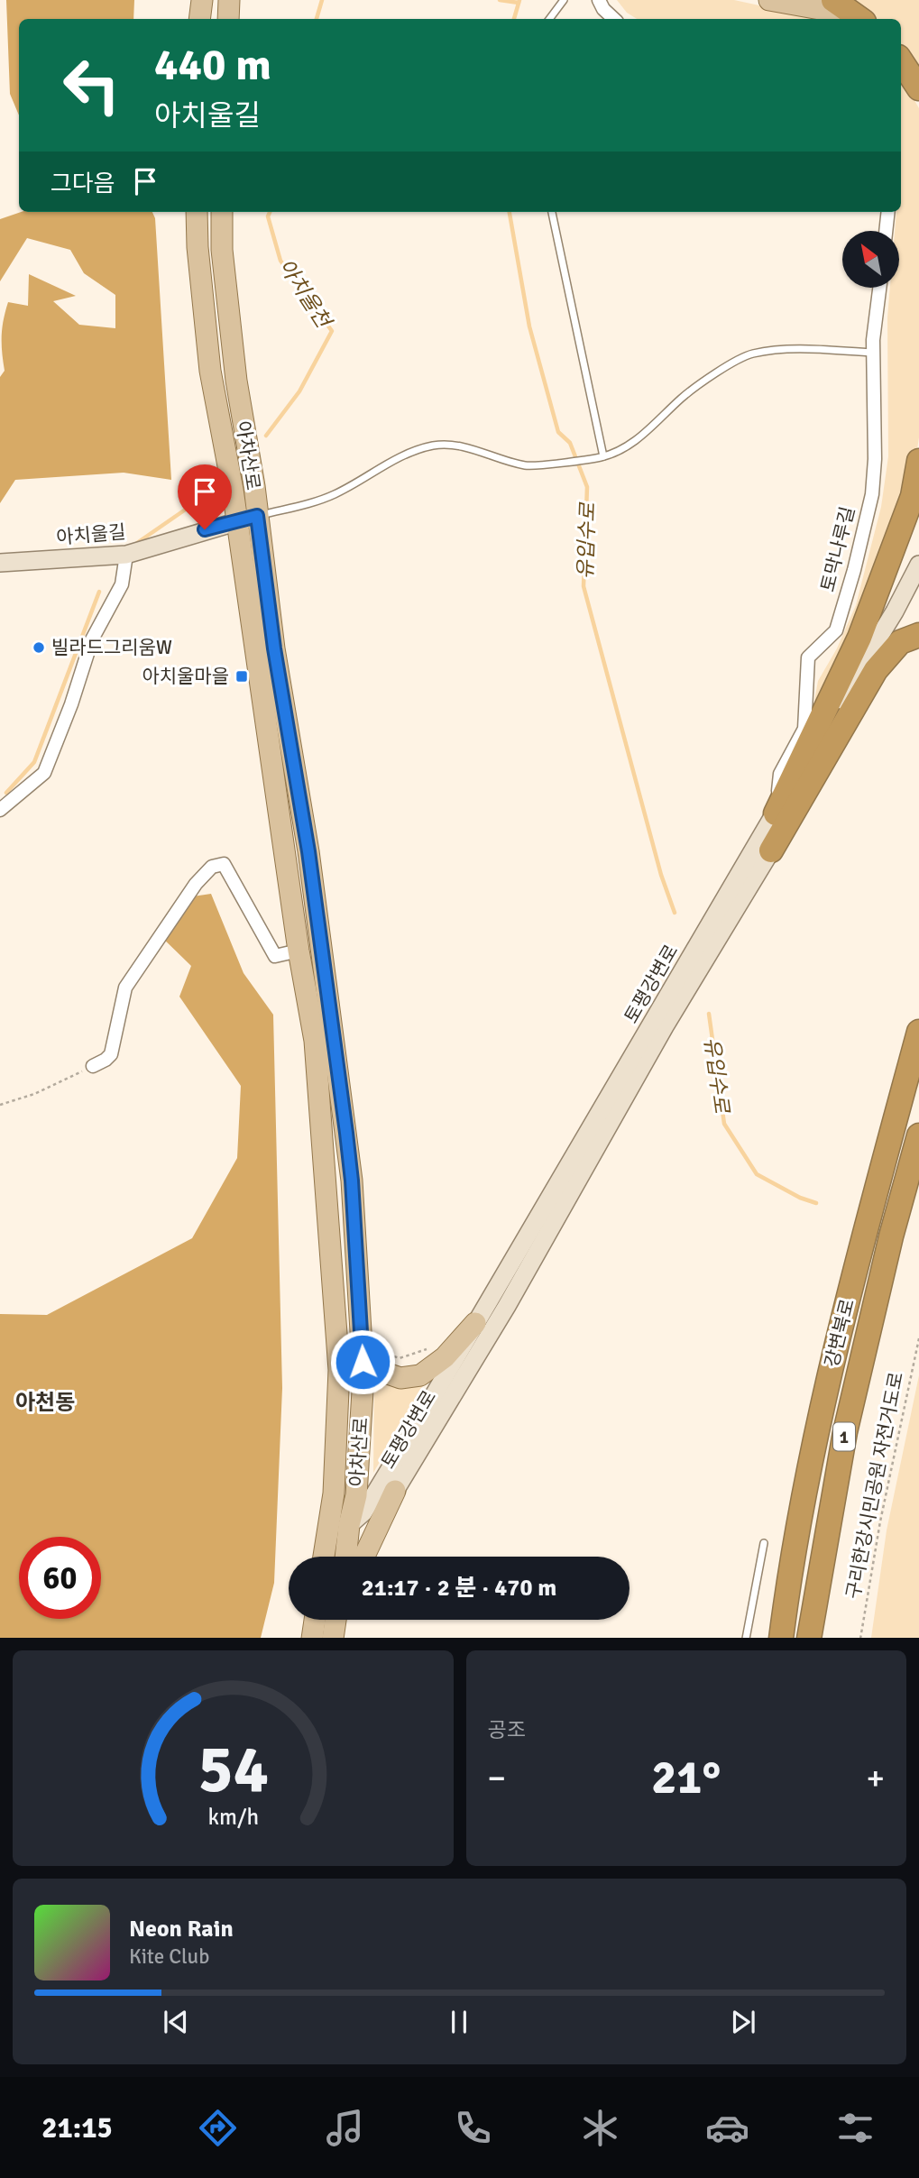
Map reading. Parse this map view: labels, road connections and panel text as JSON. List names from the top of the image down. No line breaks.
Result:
{"streets":{"highway":["강변북로","1"],"main road":["아차산로"],"street":["아치울길","토막나루길","토평강변로"],"path":["구리한강시민공원 자전거도로"]},"crossings":[["아차산로","아치울길"],["아차산로","토평강변로"],["토막나루길","토평강변로"]],"districts":["아천동"],"water":["아치울천","유입수로"],"places":{"other":["빌라드그리움W"],"transit":["아치울마을"]},"north":"top left","page":{"turn":["440 m","아치울길"],"then":"그다음","limit":"60","trip":"21:17 · 2 분 · 470 m","tile":"공조","heat":["−","21°","+"],"song":["Neon Rain","Kite Club"],"tabs":"21:15","gauge":["54","km/h"]}}
